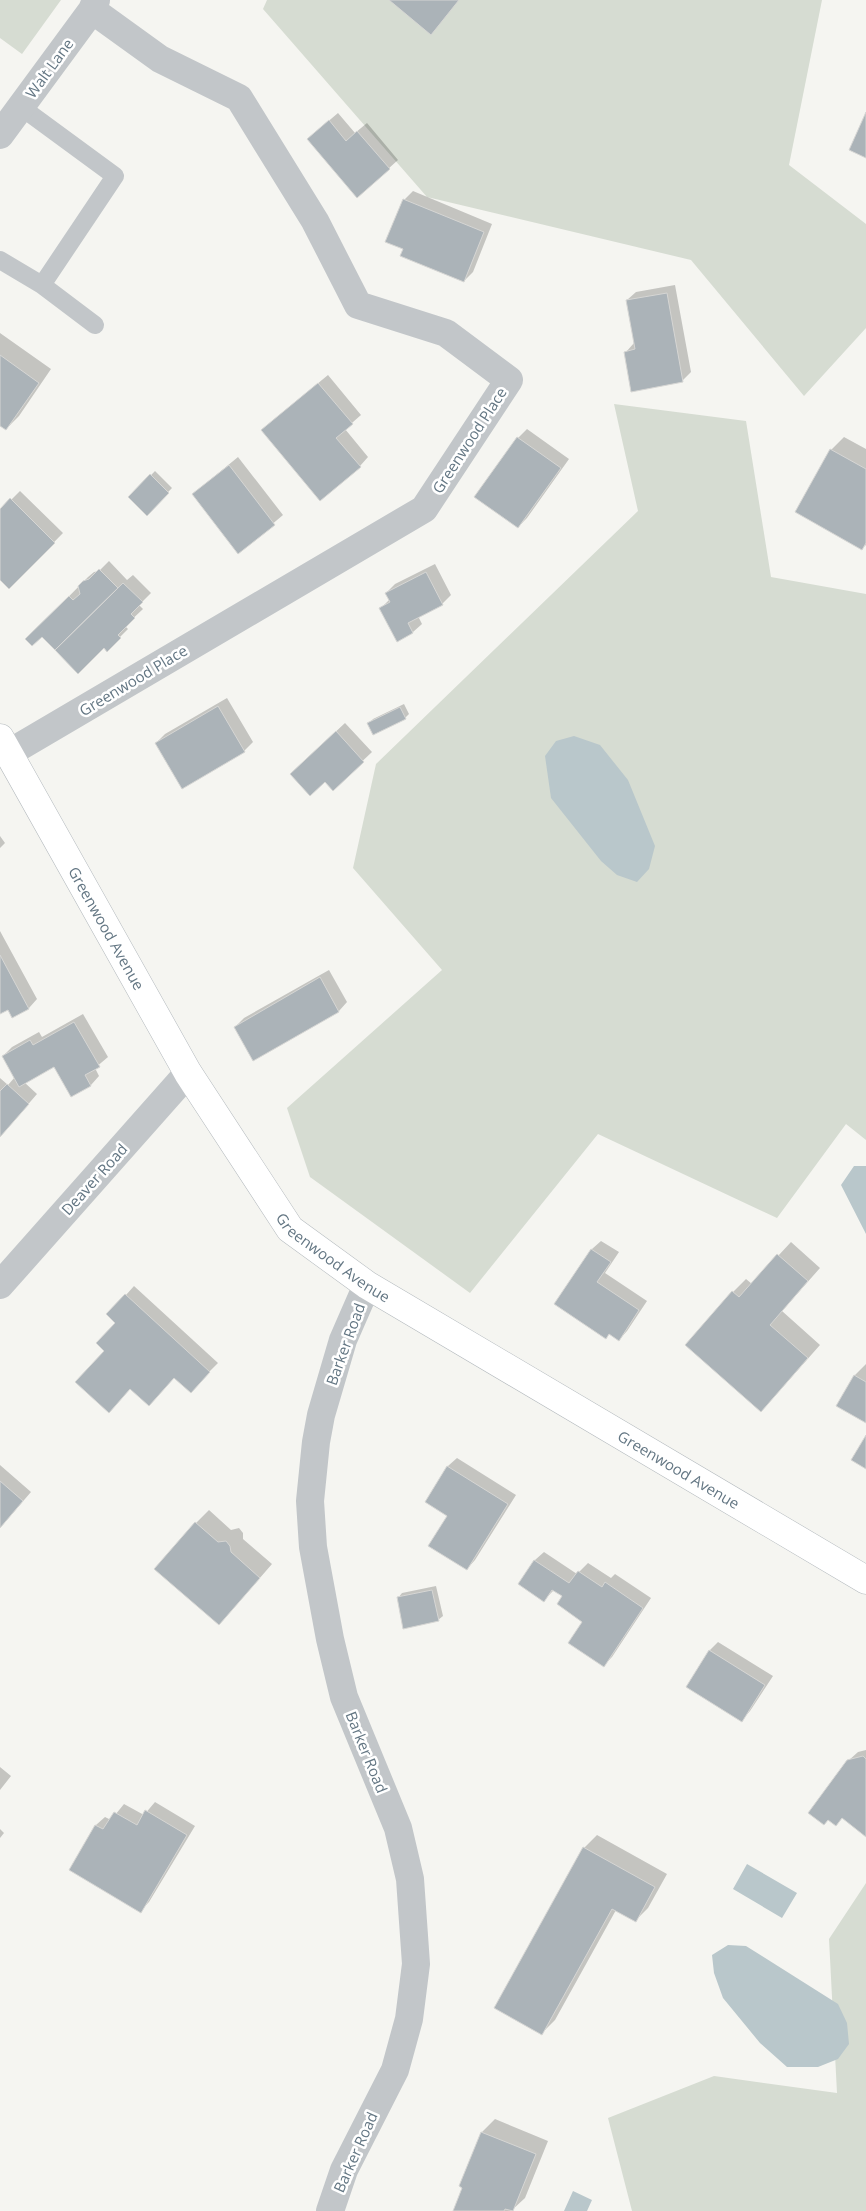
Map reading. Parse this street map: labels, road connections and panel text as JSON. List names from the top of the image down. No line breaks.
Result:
{"streets":{"main road":["Greenwood Avenue"],"street":["Walt Lane","Greenwood Place","Deaver Road","Barker Road"]},"crossings":[["Walt Lane","Greenwood Place"],["Greenwood Place","Greenwood Avenue"],["Greenwood Avenue","Deaver Road"],["Greenwood Avenue","Barker Road"]]}
